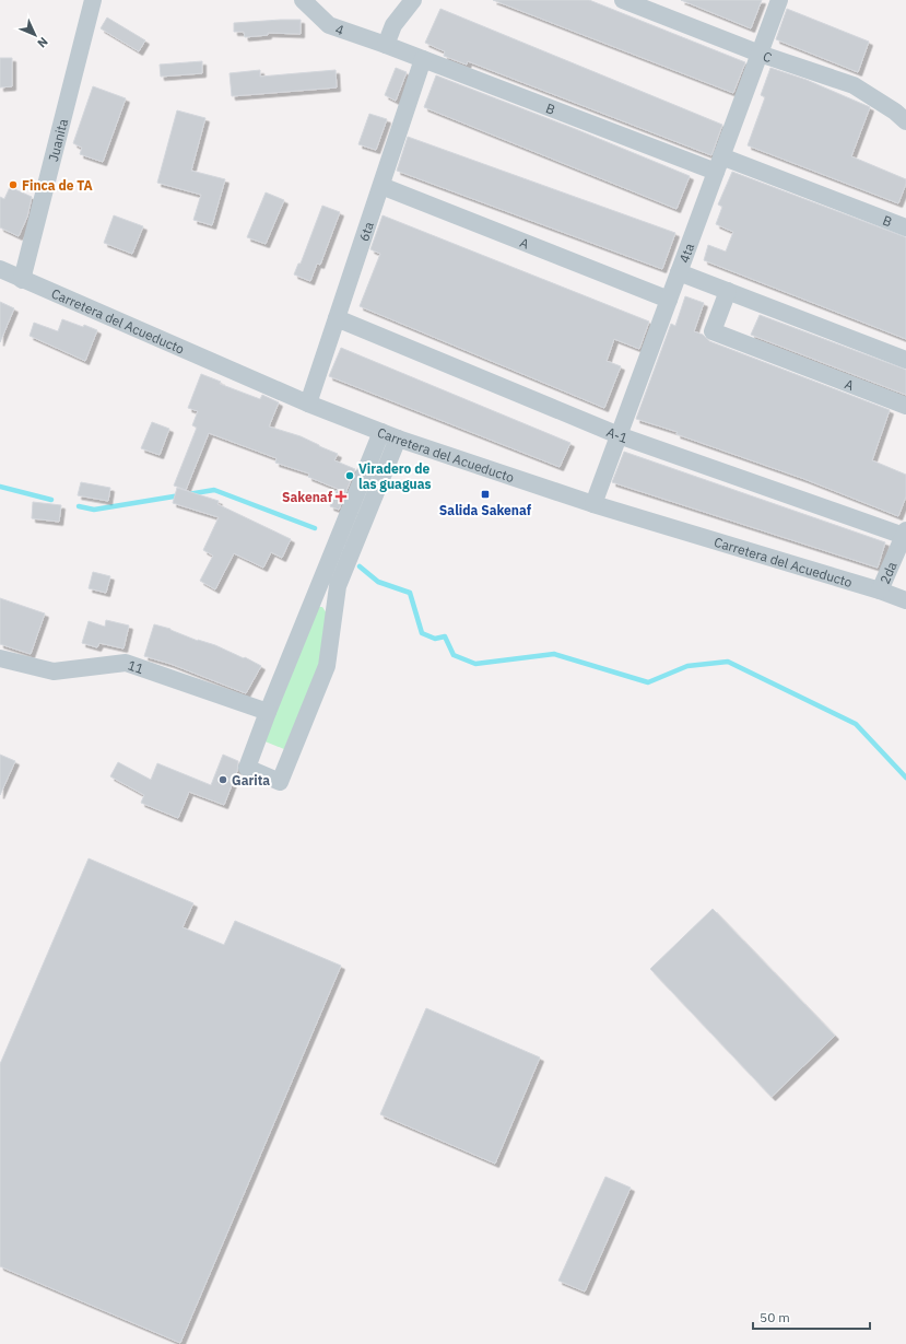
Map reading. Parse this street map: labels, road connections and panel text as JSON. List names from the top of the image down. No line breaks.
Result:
{"streets":{"street":["4","C","B","Juanita","6ta","A","4ta","Carretera del Acueducto","A-1","2da","11"]},"crossings":[["4","B"],["C","4ta"],["B","6ta"],["B","4ta"],["Juanita","Carretera del Acueducto"],["6ta","A"],["6ta","Carretera del Acueducto"],["6ta","A-1"],["A","4ta"],["4ta","Carretera del Acueducto"],["4ta","A-1"],["Carretera del Acueducto","2da"],["A-1","2da"]],"places":{"other":["Finca de TA","Viradero de las guaguas","Garita"],"transit":["Salida Sakenaf"],"health":["Sakenaf"]},"scale_bar":"50 m","north":"bottom right"}
